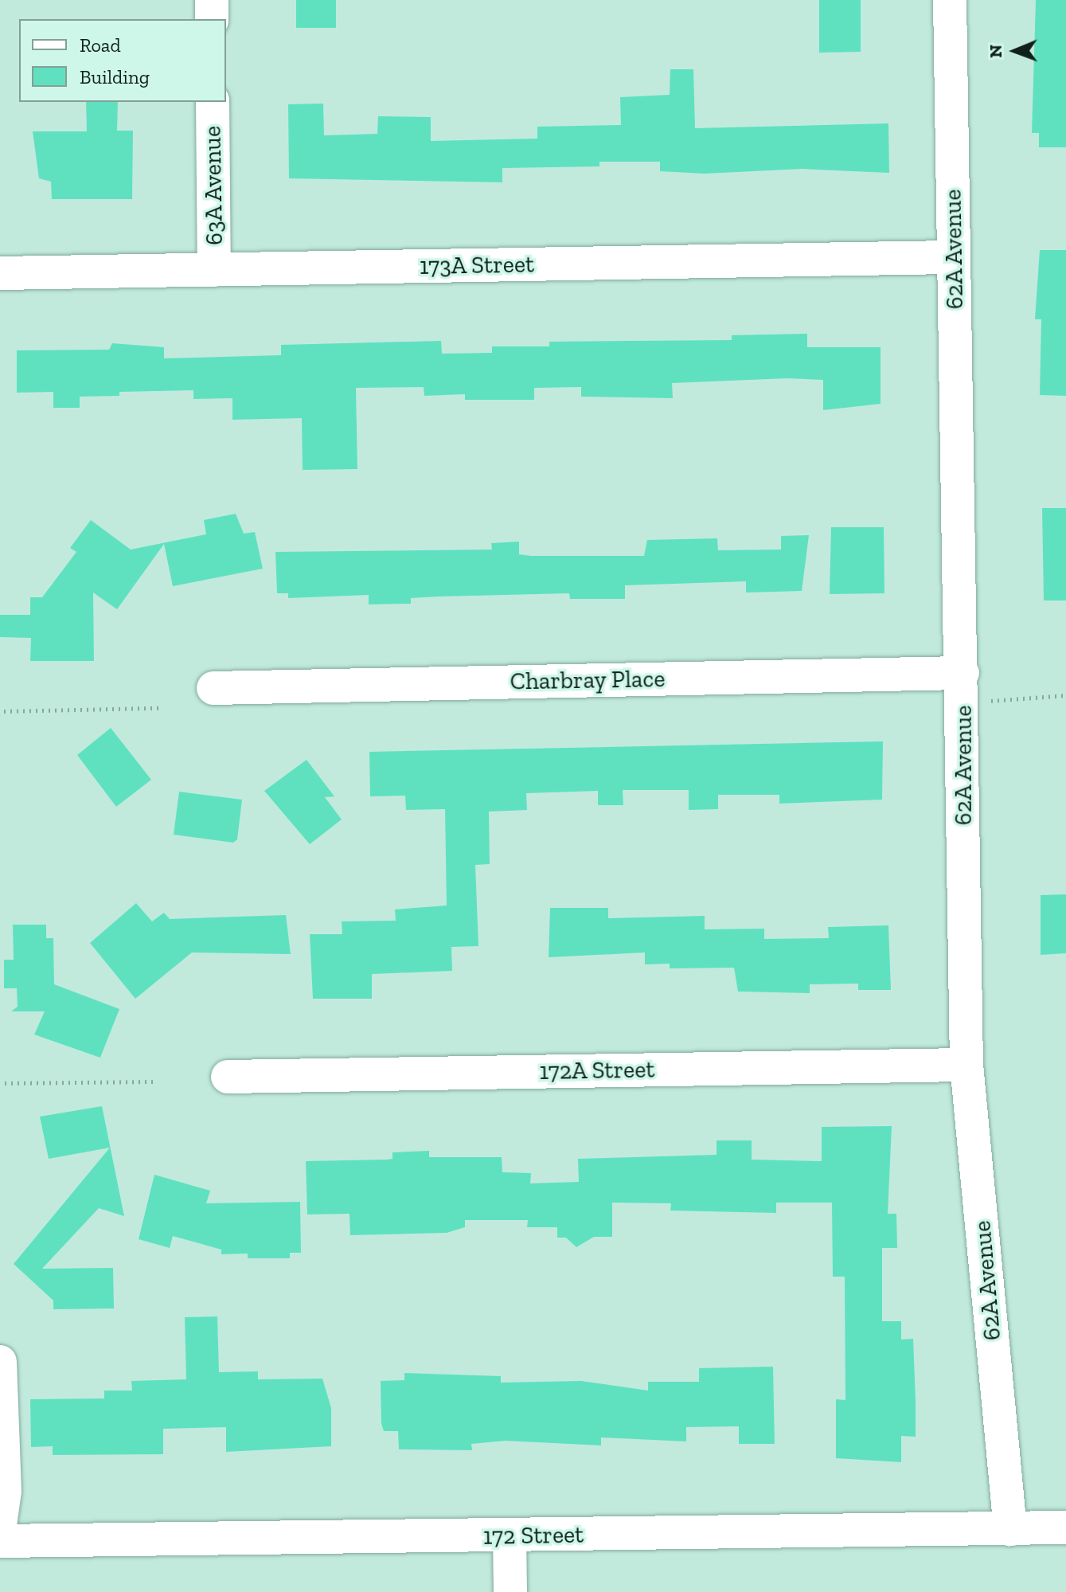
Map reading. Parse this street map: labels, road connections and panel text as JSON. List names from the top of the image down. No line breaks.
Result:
{"streets":{"street":["63A Avenue","62A Avenue","173A Street","Charbray Place","172A Street","172 Street"]},"crossings":[["63A Avenue","173A Street"],["62A Avenue","173A Street"],["62A Avenue","Charbray Place"],["62A Avenue","172A Street"],["62A Avenue","172 Street"]],"legend":["Road","Building"],"north":"left"}
